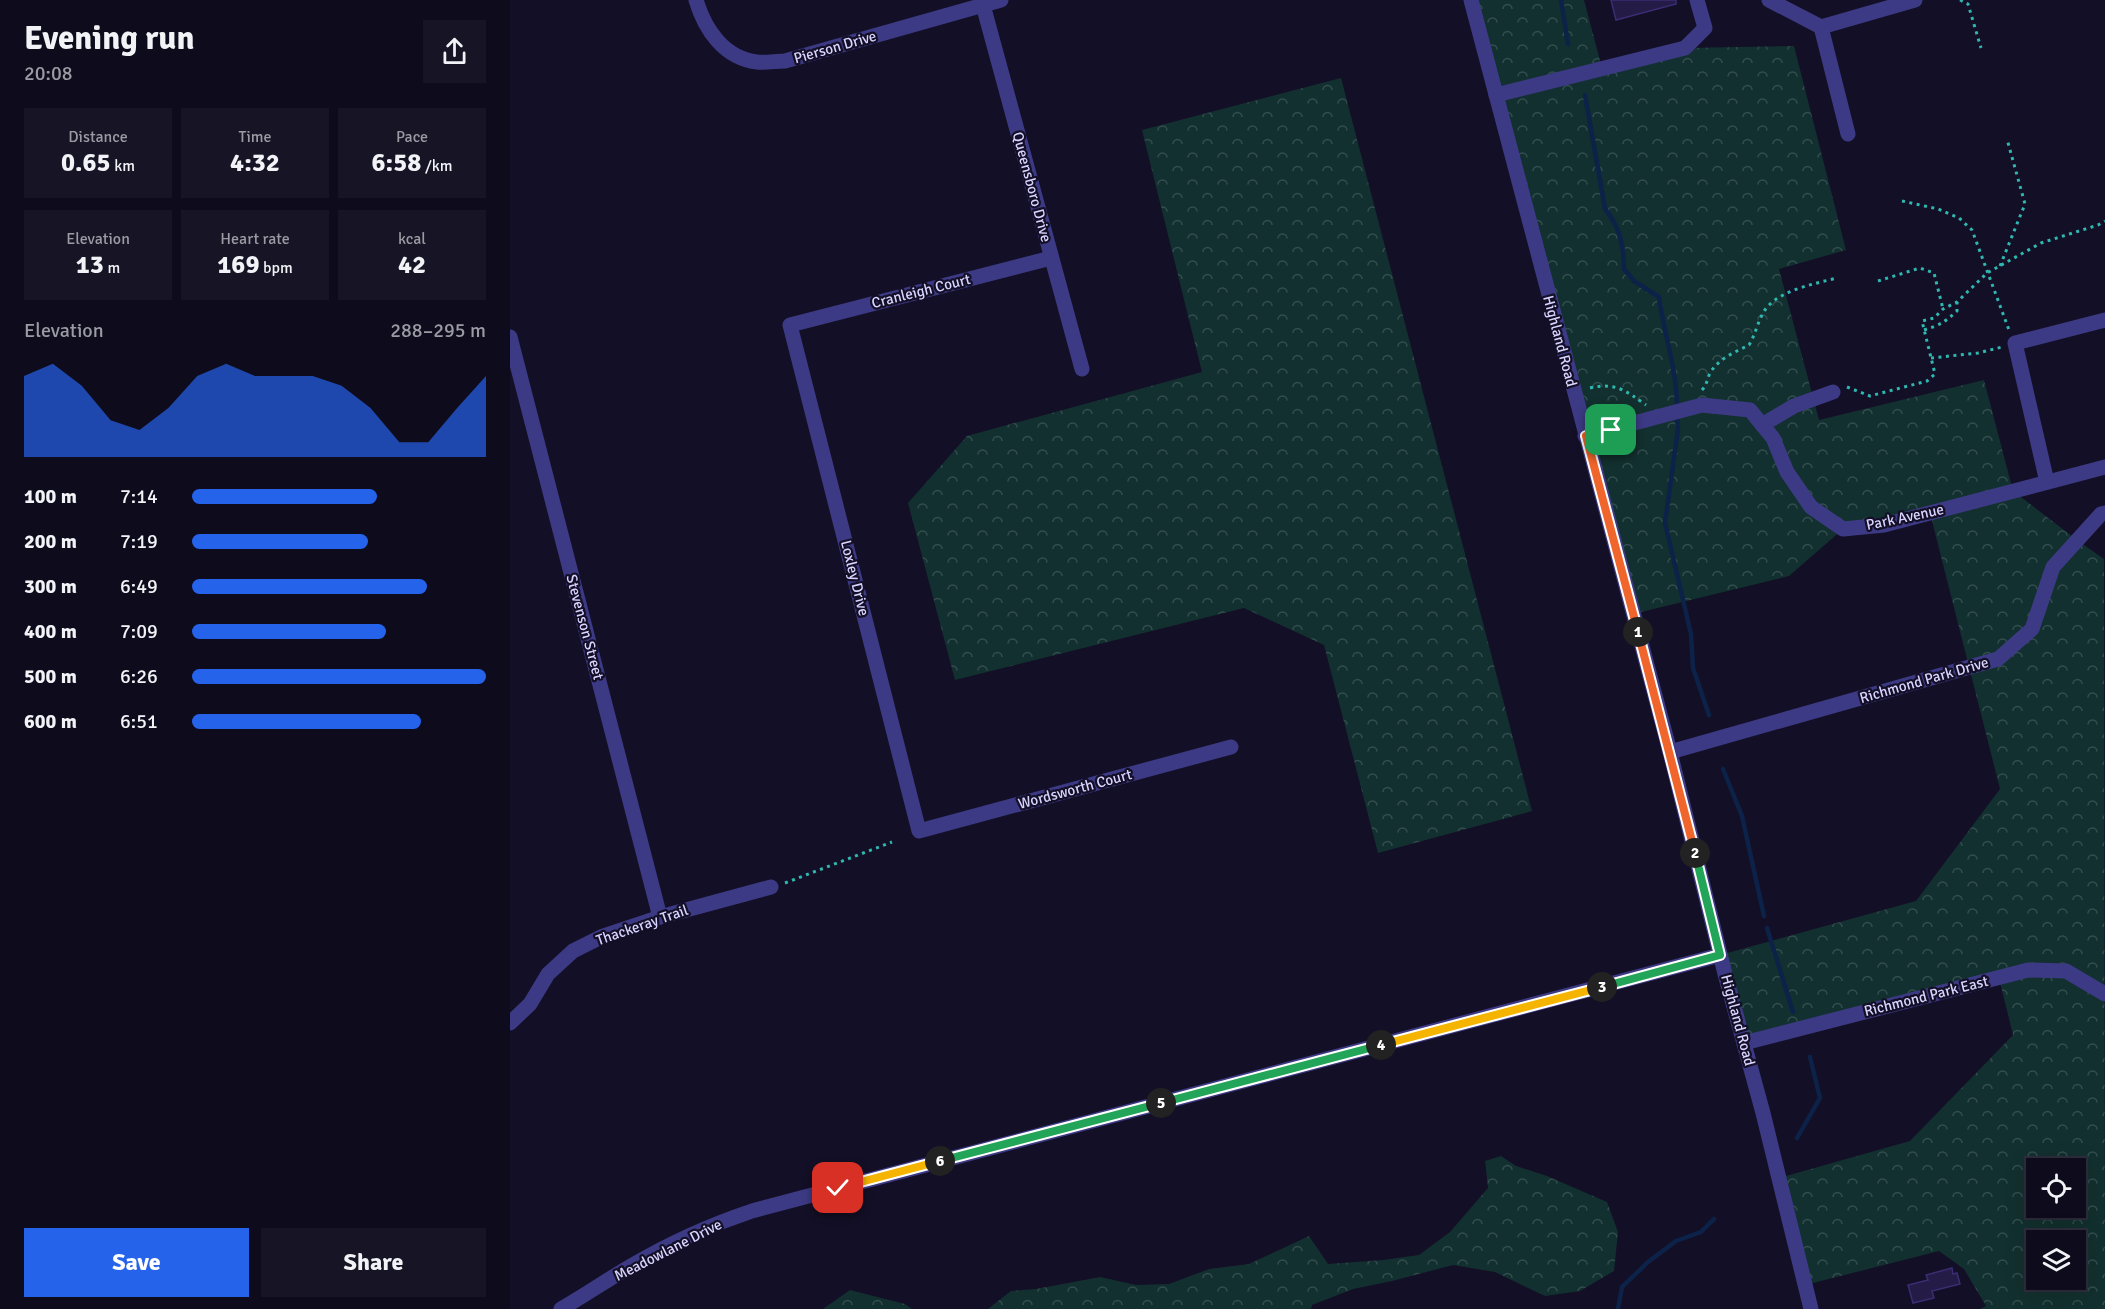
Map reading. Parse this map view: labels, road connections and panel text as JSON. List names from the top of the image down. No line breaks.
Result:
{"streets":{"street":["Pierson Drive","Queensboro Drive","Cranleigh Court","Highland Road","Park Avenue","Loxley Drive","Stevenson Street","Richmond Park Drive","Wordsworth Court","Thackeray Trail","Richmond Park East","Meadowlane Drive"]},"crossings":[["Pierson Drive","Queensboro Drive"],["Queensboro Drive","Cranleigh Court"],["Cranleigh Court","Loxley Drive"],["Highland Road","Park Avenue"],["Highland Road","Richmond Park Drive"],["Highland Road","Richmond Park East"],["Highland Road","Meadowlane Drive"],["Loxley Drive","Wordsworth Court"],["Stevenson Street","Thackeray Trail"]],"page":{"heading":["Evening run","20:08"],"stats":[["Distance","0.65 km"],["Time","4:32"],["Pace","6:58 /km"],["Elevation","13 m"],["Heart rate","169 bpm"],["kcal","42"]],"chart":["Elevation","288–295 m"],"list":[{"name":"100 m","note":"7:14"},{"name":"200 m","note":"7:19"},{"name":"300 m","note":"6:49"},{"name":"400 m","note":"7:09"},{"name":"500 m","note":"6:26"},{"name":"600 m","note":"6:51"}],"pins":["1","2","3","4","5","6"],"buttons":["Save","Share"]}}
